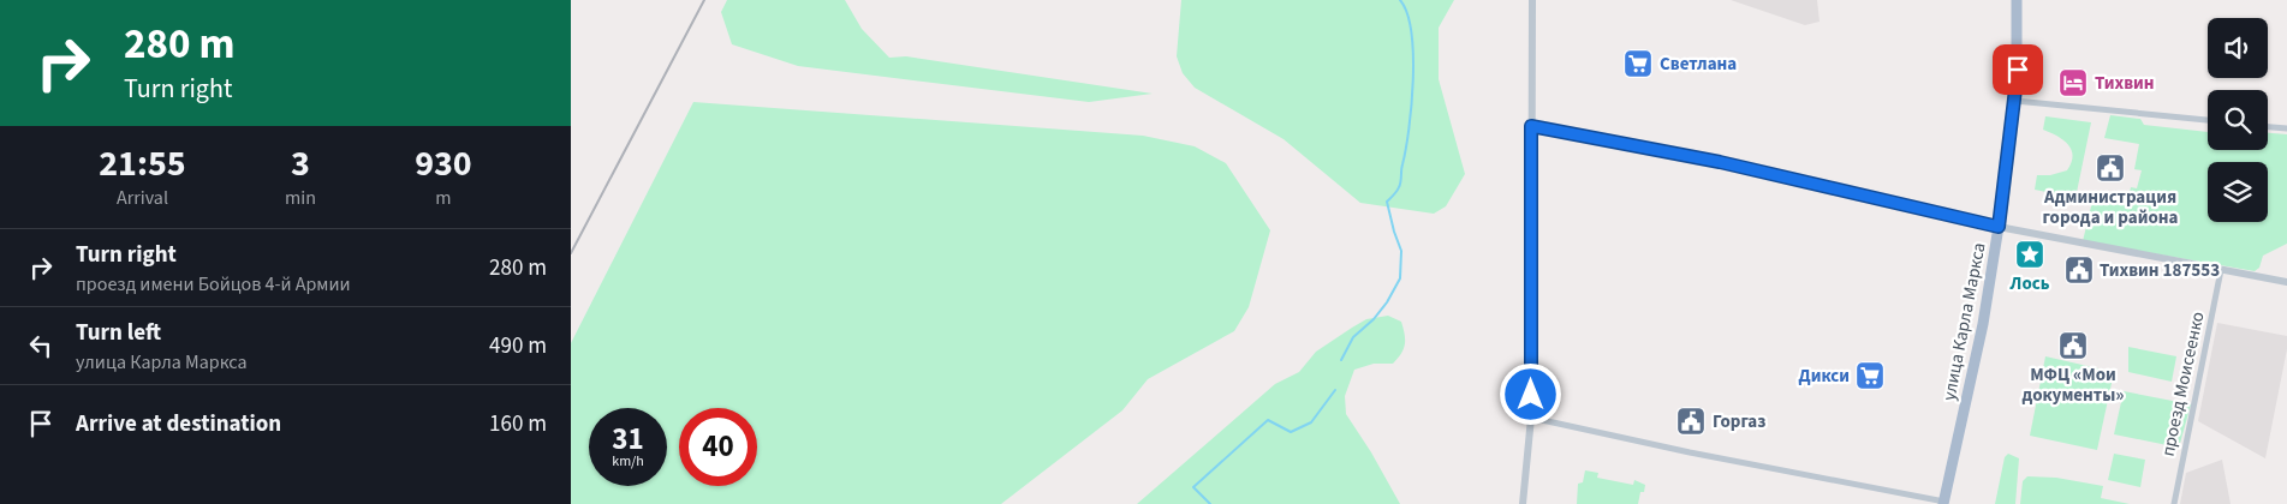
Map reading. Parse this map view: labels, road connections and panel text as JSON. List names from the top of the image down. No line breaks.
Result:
{"streets":{"main road":["улица Карла Маркса"],"street":["проезд Моисеенко"]},"places":{"supermarket":["Светлана","Дикси"],"hotel":["Тихвин"],"public building":["Администрация города и района","Тихвин 187553","МФЦ «Мои документы»","Горгаз"],"place":["Лось"]},"page":{"turn":["280 m","Turn right"],"eta":["21:55","Arrival","3","min","930","m"],"list":[{"name":"Turn right","note":"проезд имени Бойцов 4-й Армии","value":"280 m"},{"name":"Turn left","note":"улица Карла Маркса","value":"490 m"},{"name":"Arrive at destination","value":"160 m"}],"speed":"31 km/h","limit":"40"}}
